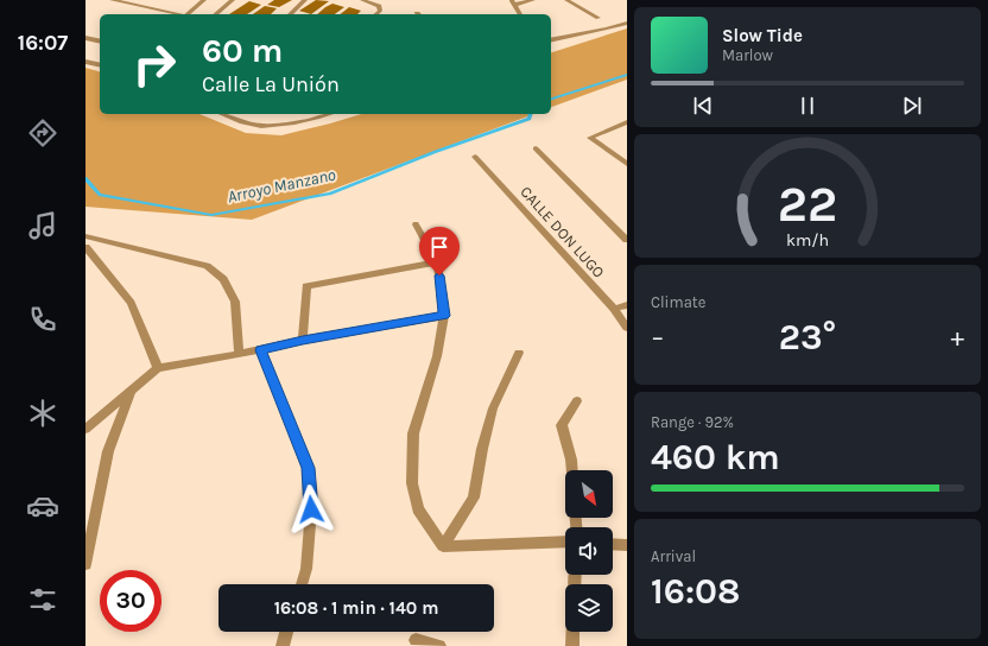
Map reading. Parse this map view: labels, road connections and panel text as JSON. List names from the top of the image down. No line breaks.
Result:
{"streets":{"street":["CALLE DON LUGO"]},"water":["Arroyo Manzano"],"north":"bottom right","page":{"tabs":"16:07","turn":["60 m","Calle La Unión"],"song":["Slow Tide","Marlow"],"tile":["Climate",["Range · 92%","460 km"],["Arrival","16:08"]],"heat":["−","23°","+"],"limit":"30","trip":"16:08 · 1 min · 140 m","gauge":["22","km/h"]}}
